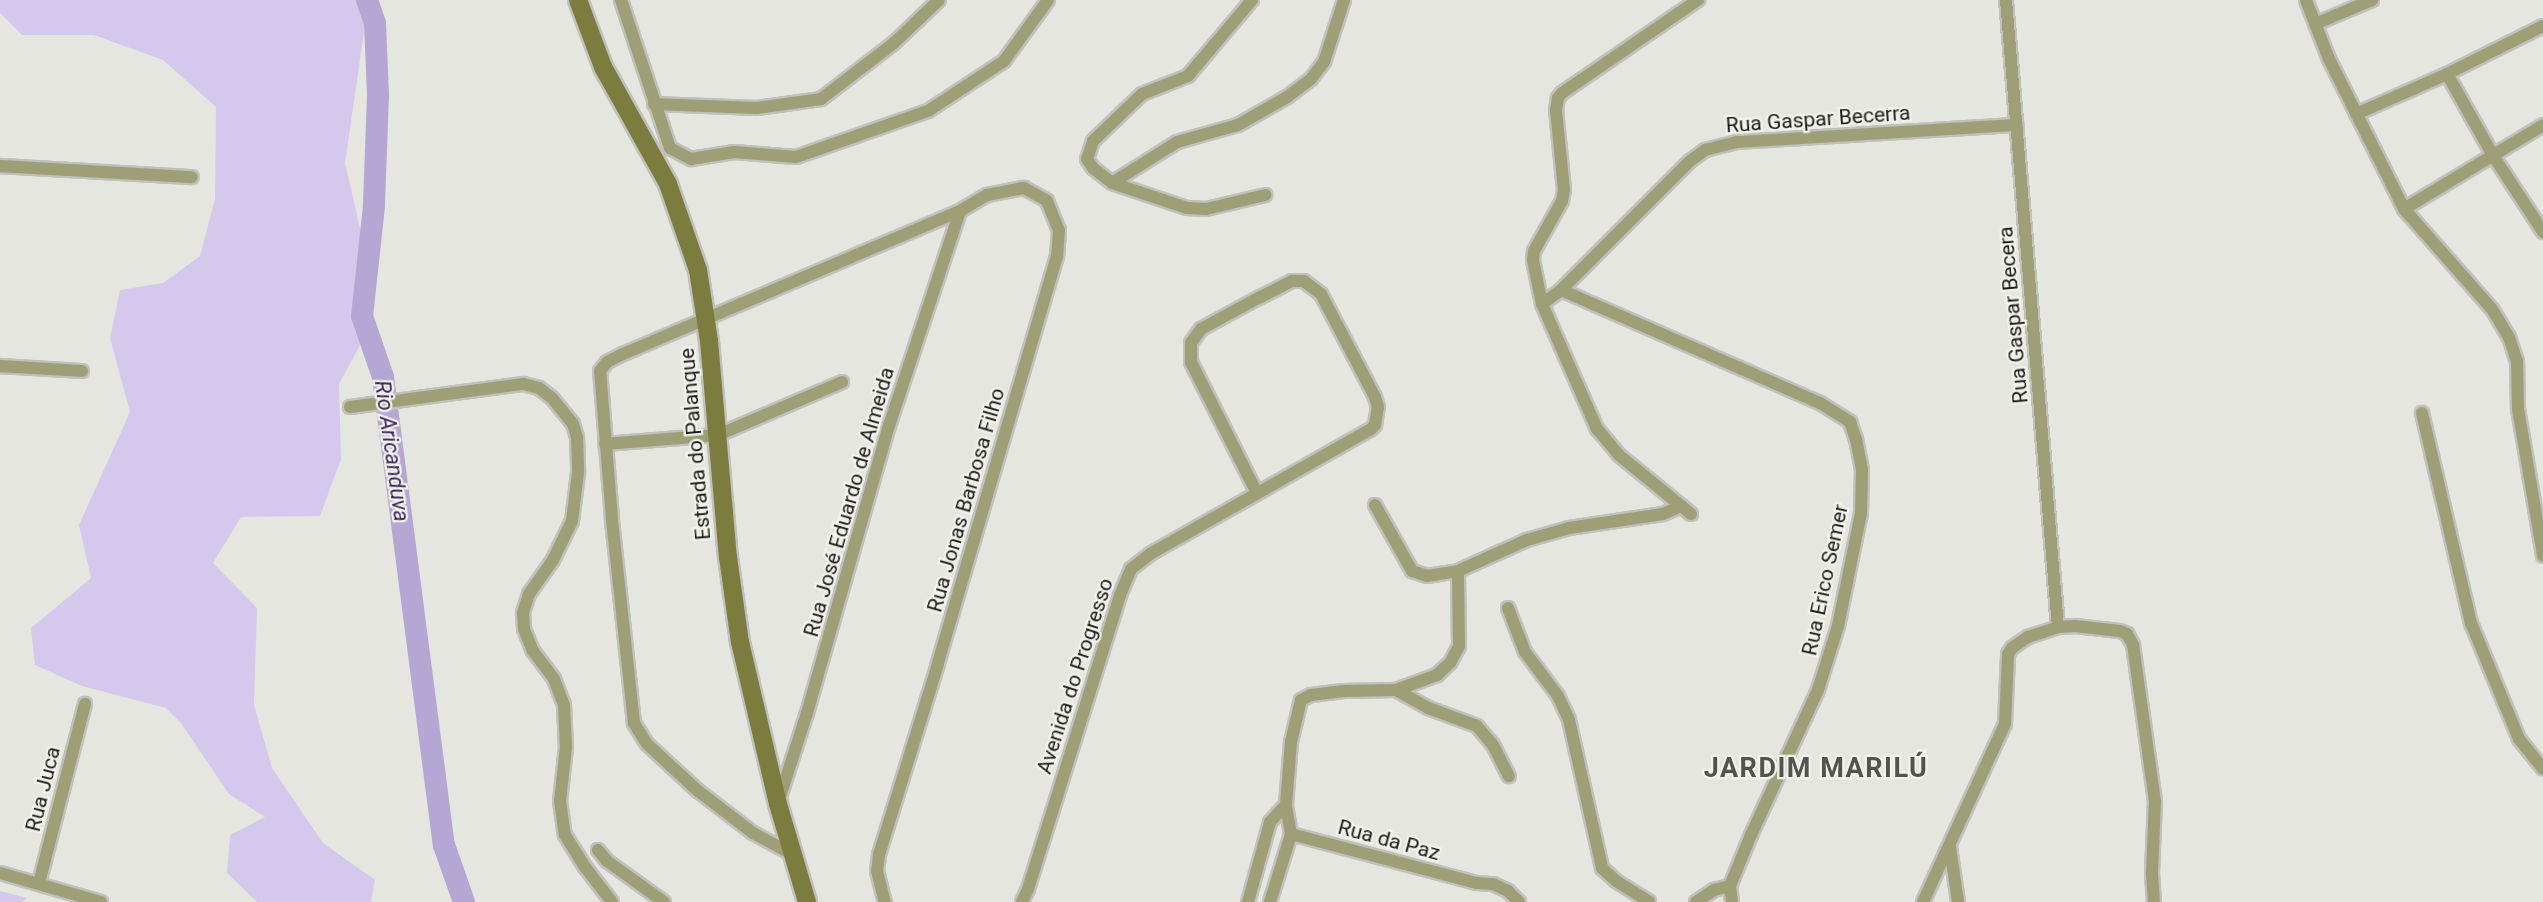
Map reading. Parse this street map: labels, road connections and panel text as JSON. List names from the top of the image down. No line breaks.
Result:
{"streets":{"street":["Rua Gaspar Becerra","Rua Gaspar Becera","Estrada do Palanque","Rua Jonas Barbosa Filho","Rua José Eduardo de Almeida","Rua Erico Semer","Avenida do Progresso","Rua Juca","Rua da Paz"]},"crossings":[["Rua Gaspar Becerra","Rua Gaspar Becera"],["Rua Gaspar Becerra","Rua Erico Semer"],["Estrada do Palanque","Rua Jonas Barbosa Filho"],["Estrada do Palanque","Rua José Eduardo de Almeida"],["Rua Jonas Barbosa Filho","Rua José Eduardo de Almeida"]],"districts":["JARDIM MARILÚ"],"water":["Rio Aricanduva"]}
